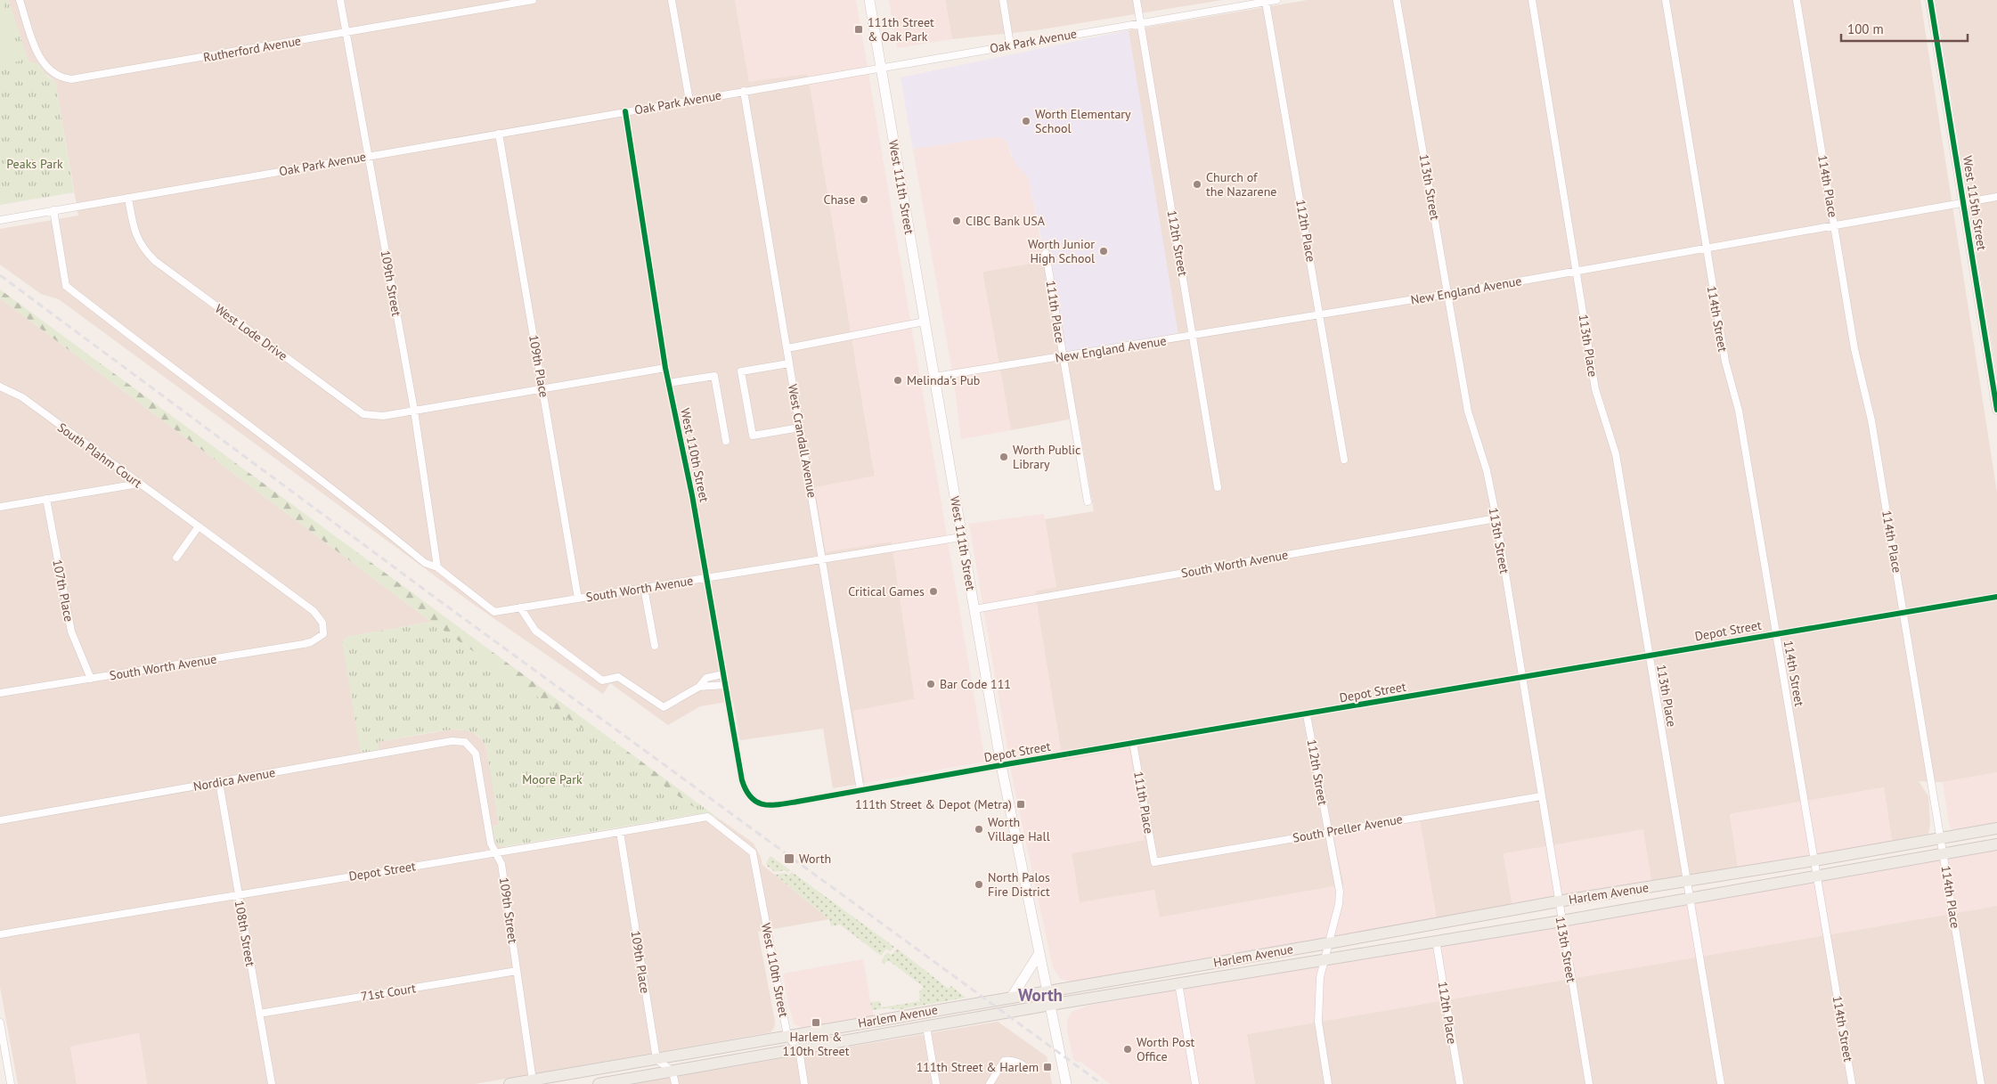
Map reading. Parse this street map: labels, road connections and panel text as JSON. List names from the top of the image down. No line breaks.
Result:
{"streets":{"main road":["West 111th Street","Harlem Avenue"],"street":["Oak Park Avenue","Rutherford Avenue","114th Place","113th Street","West 115th Street","112th Place","112th Street","109th Street","New England Avenue","111th Place","114th Street","West Lode Drive","113th Place","109th Place","West Crandall Avenue","South Plahm Court","West 110th Street","South Worth Avenue","107th Place","Depot Street","Nordica Avenue","South Preller Avenue","108th Street","71st Court"]},"crossings":[["Oak Park Avenue","West 111th Street"],["Oak Park Avenue","112th Place"],["Oak Park Avenue","112th Street"],["Oak Park Avenue","109th Street"],["Oak Park Avenue","West Lode Drive"],["Oak Park Avenue","109th Place"],["Oak Park Avenue","West Crandall Avenue"],["Oak Park Avenue","West 110th Street"],["Oak Park Avenue","South Worth Avenue"],["Rutherford Avenue","109th Street"],["114th Place","New England Avenue"],["114th Place","Depot Street"],["114th Place","Harlem Avenue"],["West 111th Street","New England Avenue"],["West 111th Street","South Worth Avenue"],["West 111th Street","Depot Street"],["West 111th Street","Harlem Avenue"],["113th Street","New England Avenue"],["113th Street","South Worth Avenue"],["113th Street","Depot Street"],["113th Street","South Preller Avenue"],["113th Street","Harlem Avenue"],["West 115th Street","New England Avenue"],["112th Place","New England Avenue"],["112th Place","Harlem Avenue"],["112th Street","New England Avenue"],["112th Street","Depot Street"],["112th Street","South Preller Avenue"],["112th Street","Harlem Avenue"],["109th Street","West Lode Drive"],["109th Street","South Worth Avenue"],["109th Street","Depot Street"],["109th Street","Nordica Avenue"],["109th Street","Harlem Avenue"],["109th Street","71st Court"],["New England Avenue","111th Place"],["New England Avenue","114th Street"],["New England Avenue","113th Place"],["111th Place","Depot Street"],["111th Place","South Preller Avenue"],["114th Street","Depot Street"],["114th Street","Harlem Avenue"],["113th Place","Depot Street"],["113th Place","Harlem Avenue"],["109th Place","South Worth Avenue"],["109th Place","Depot Street"],["109th Place","Harlem Avenue"],["West Crandall Avenue","South Worth Avenue"],["West Crandall Avenue","Depot Street"],["South Plahm Court","South Worth Avenue"],["West 110th Street","South Worth Avenue"],["West 110th Street","Depot Street"],["West 110th Street","Harlem Avenue"],["South Worth Avenue","107th Place"],["Depot Street","108th Street"],["Nordica Avenue","108th Street"],["108th Street","71st Court"]],"districts":["Worth"],"parks":["Peaks Park","Moore Park"],"places":{"transit":["111th Street & Oak Park","111th Street & Depot (Metra)","Worth","Harlem & 110th Street","111th Street & Harlem"],"other":["Worth Elementary School","Church of the Nazarene","Chase","CIBC Bank USA","Worth Junior High School","Melinda's Pub","Worth Public Library","Critical Games","Bar Code 111","Worth Village Hall","North Palos Fire District","Worth Post Office"]},"scale_bar":"100 m"}
